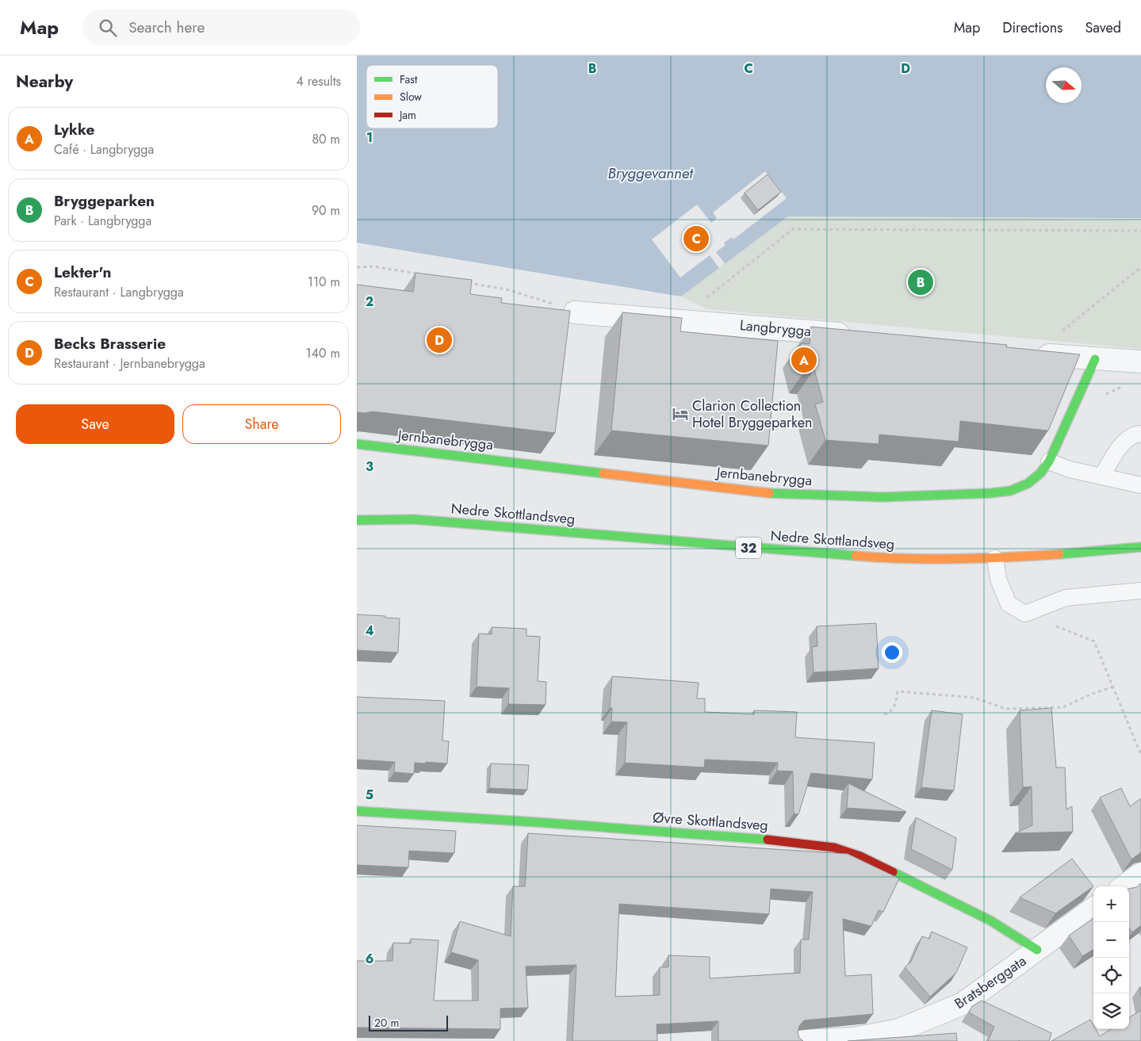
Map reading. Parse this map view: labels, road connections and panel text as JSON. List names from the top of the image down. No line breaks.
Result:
{"streets":{"street":["Langbrygga","Jernbanebrygga","Nedre Skottlandsveg","32","Øvre Skottlandsveg","Bratsberggata"]},"crossings":[["Øvre Skottlandsveg","Bratsberggata"]],"water":["Bryggevannet"],"places":{"hotel":["Clarion Collection Hotel Bryggeparken"]},"legend":["Fast","Slow","Jam"],"scale_bar":"20 m","north":"right","page":{"header":"Map","search":"Search here","nav":["Map","Directions","Saved"],"heading":["Nearby","4 results"],"list":[{"mark":"A","name":"Lykke","note":"Café · Langbrygga","value":"80 m"},{"mark":"B","name":"Bryggeparken","note":"Park · Langbrygga","value":"90 m"},{"mark":"C","name":"Lekter'n","note":"Restaurant · Langbrygga","value":"110 m"},{"mark":"D","name":"Becks Brasserie","note":"Restaurant · Jernbanebrygga","value":"140 m"}],"pins":["C","B","D","A"],"buttons":["Save","Share"],"map_buttons":["+","−"],"scale":"20 m"},"grid":{"columns":["B","C","D"],"rows":["1","2","3","4","5","6"]}}
